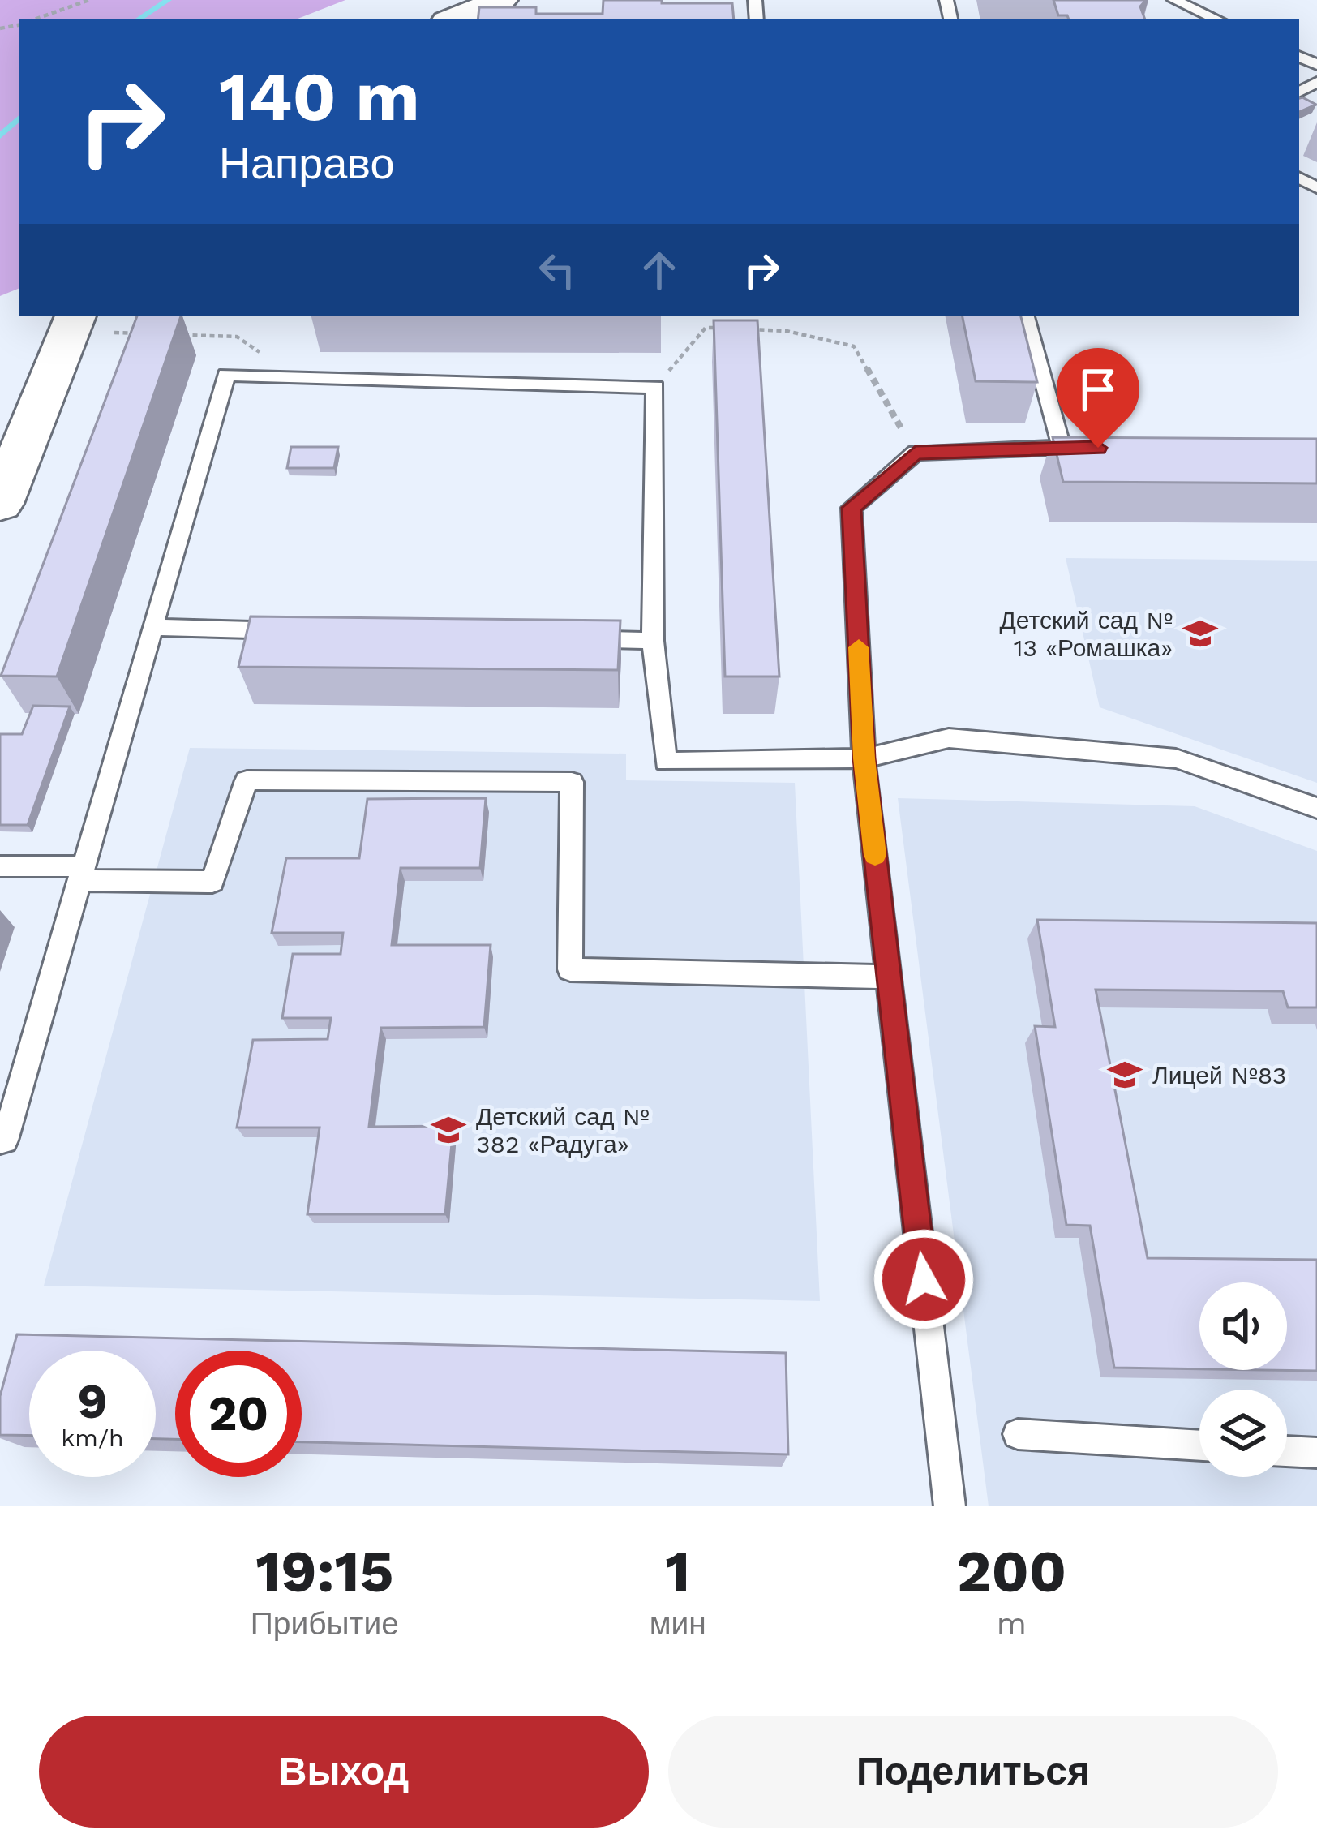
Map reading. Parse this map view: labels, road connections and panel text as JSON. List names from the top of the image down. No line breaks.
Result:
{"places":{"school or university":["Детский сад № 13 «Ромашка»","Лицей №83","Детский сад № 382 «Радуга»"]},"page":{"turn":["140 m","Направо"],"speed":"9 km/h","limit":"20","eta":["19:15","Прибытие","1","мин","200","m"],"buttons":["Выход","Поделиться"]}}
